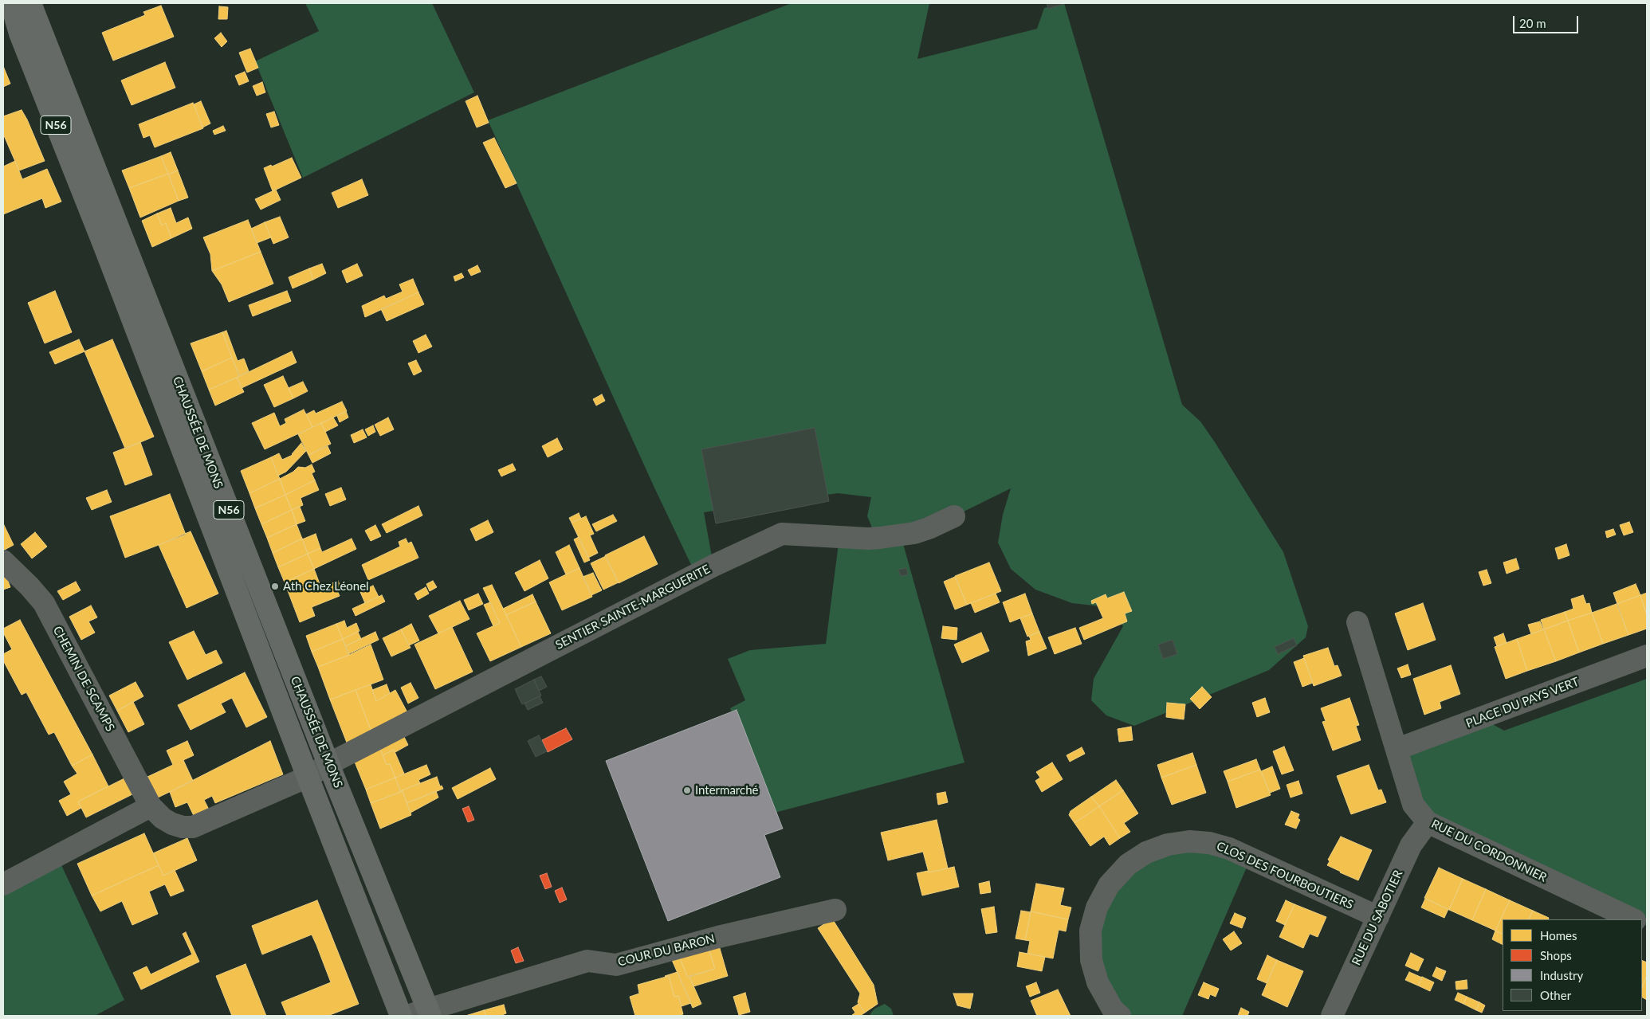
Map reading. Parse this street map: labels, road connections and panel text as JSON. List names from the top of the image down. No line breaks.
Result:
{"streets":{"main road":["N56","CHAUSSÉE DE MONS"],"street":["SENTIER SAINTE-MARGUERITE","CHEMIN DE SCAMPS","PLACE DU PAYS VERT","RUE DU CORDONNIER","CLOS DES FOURBOUTIERS","RUE DU SABOTIER","COUR DU BARON"]},"crossings":[["CHAUSSÉE DE MONS","SENTIER SAINTE-MARGUERITE"],["CHAUSSÉE DE MONS","CHEMIN DE SCAMPS"],["CHAUSSÉE DE MONS","COUR DU BARON"],["SENTIER SAINTE-MARGUERITE","CHEMIN DE SCAMPS"],["PLACE DU PAYS VERT","RUE DU CORDONNIER"],["RUE DU CORDONNIER","RUE DU SABOTIER"],["CLOS DES FOURBOUTIERS","RUE DU SABOTIER"]],"places":["Ath Chez Léonel","Intermarché"],"legend":["Homes","Shops","Industry","Other"],"scale_bar":"20 m"}
